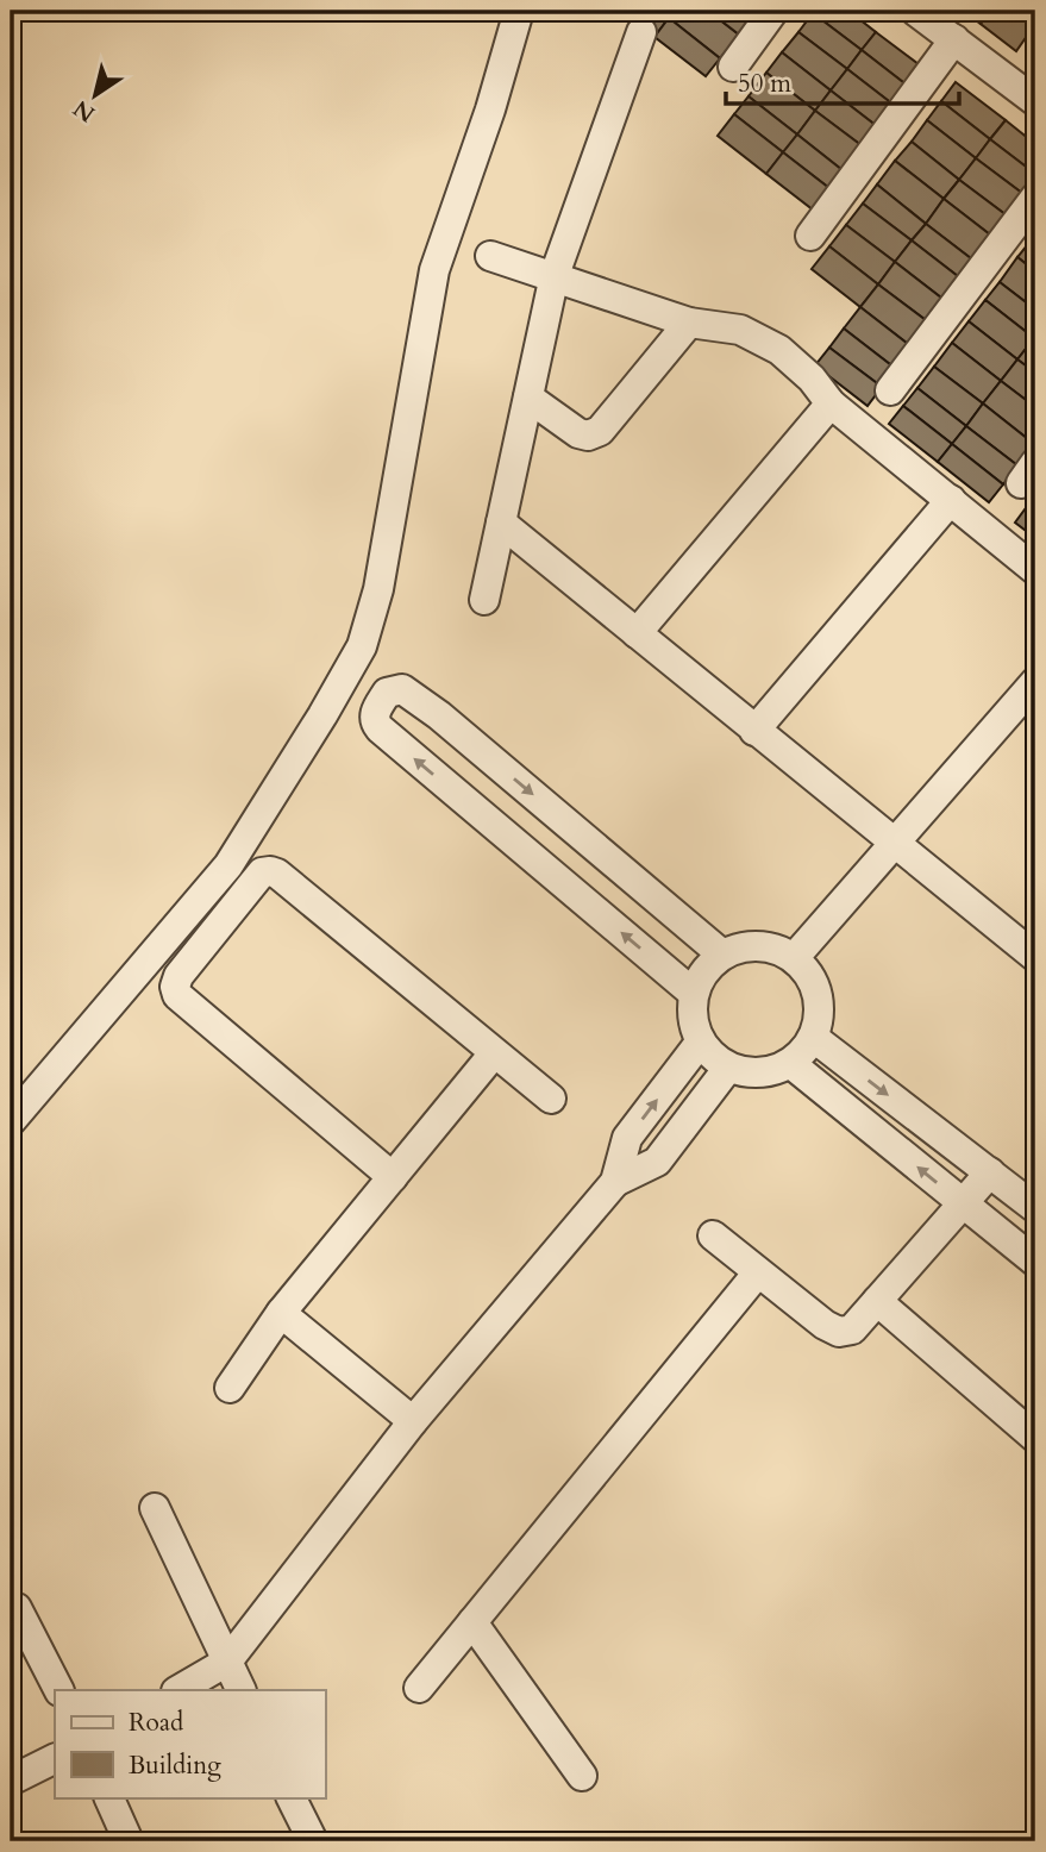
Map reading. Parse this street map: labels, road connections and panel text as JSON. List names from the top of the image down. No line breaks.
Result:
{"legend":["Road","Building"],"scale_bar":"50 m","north":"bottom left"}
